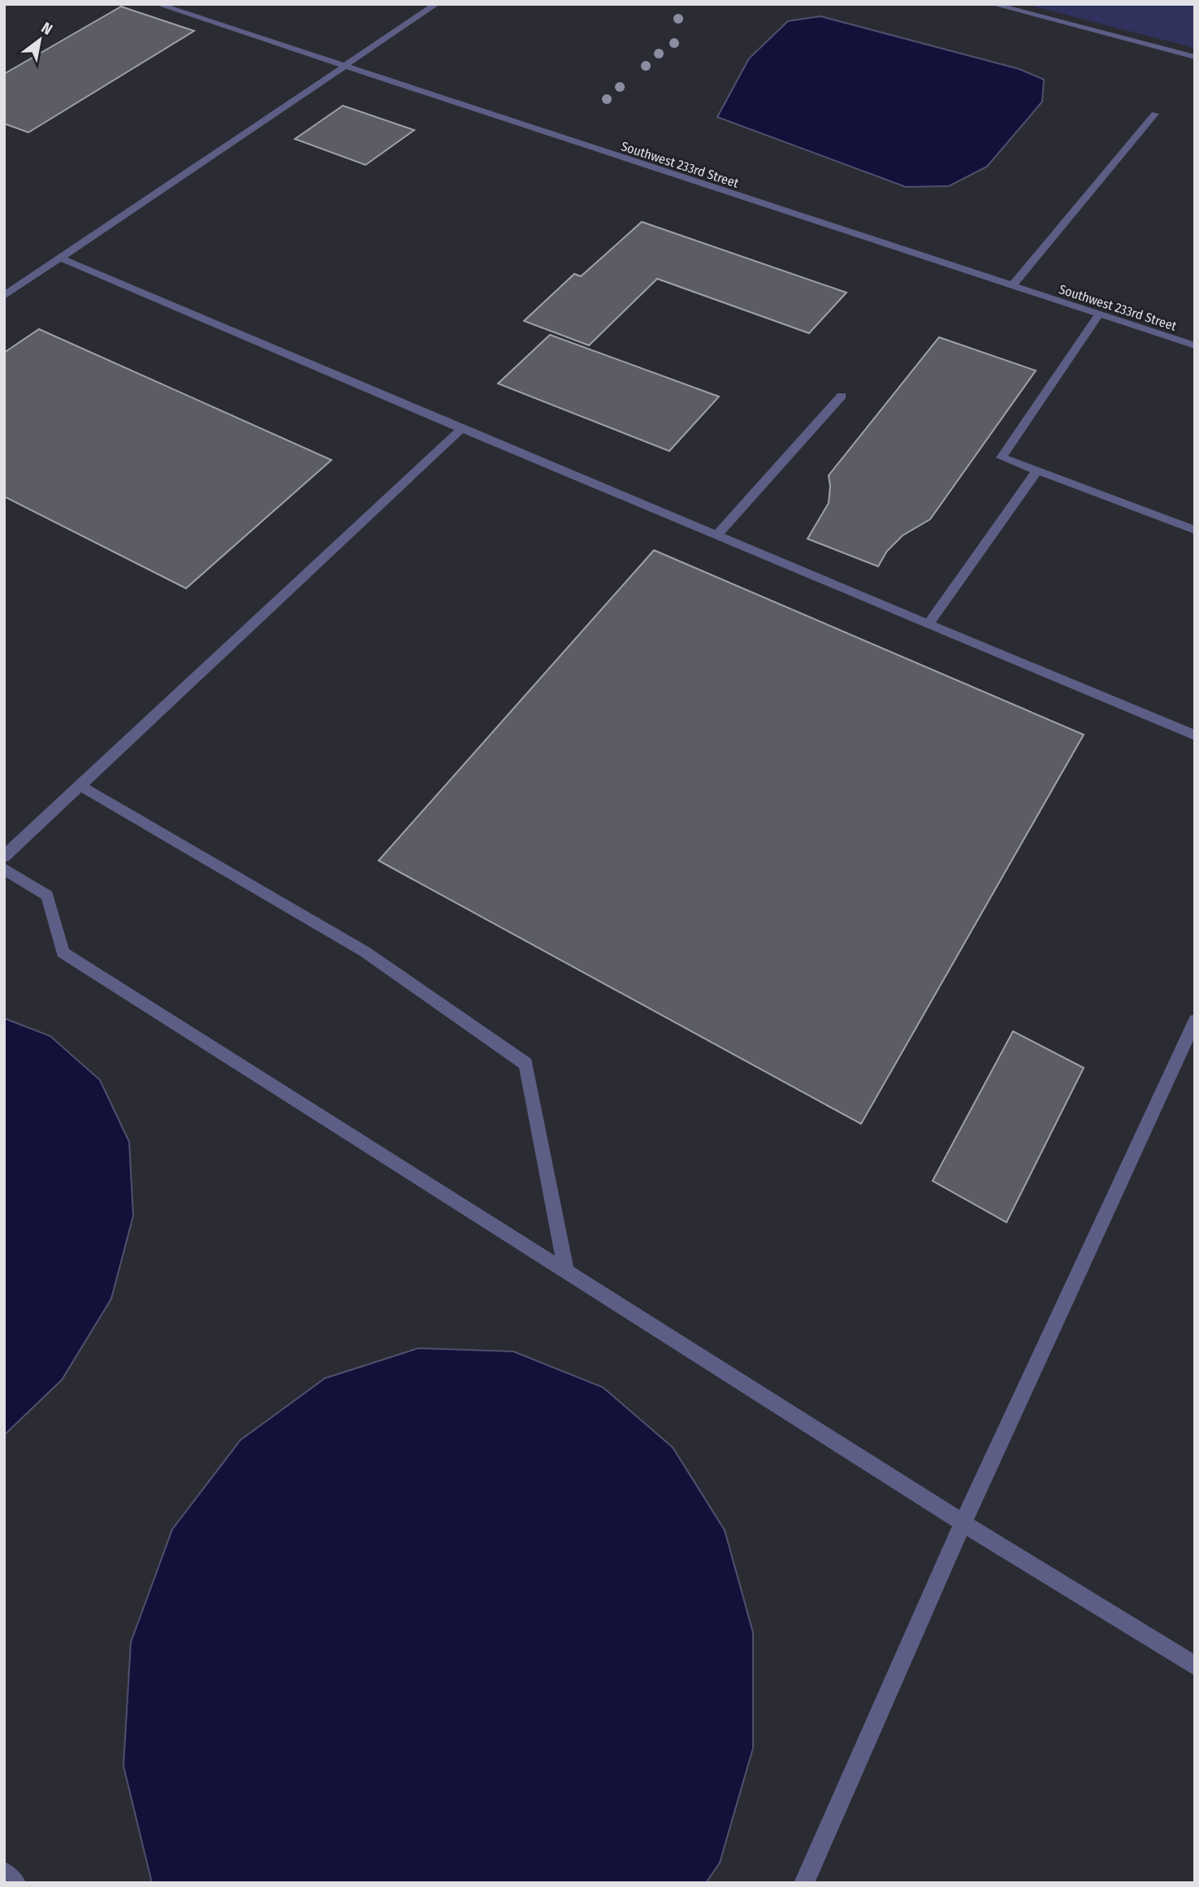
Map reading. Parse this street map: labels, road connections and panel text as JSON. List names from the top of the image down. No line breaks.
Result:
{"streets":{"street":["Southwest 233rd Street"]},"north":"top right"}
